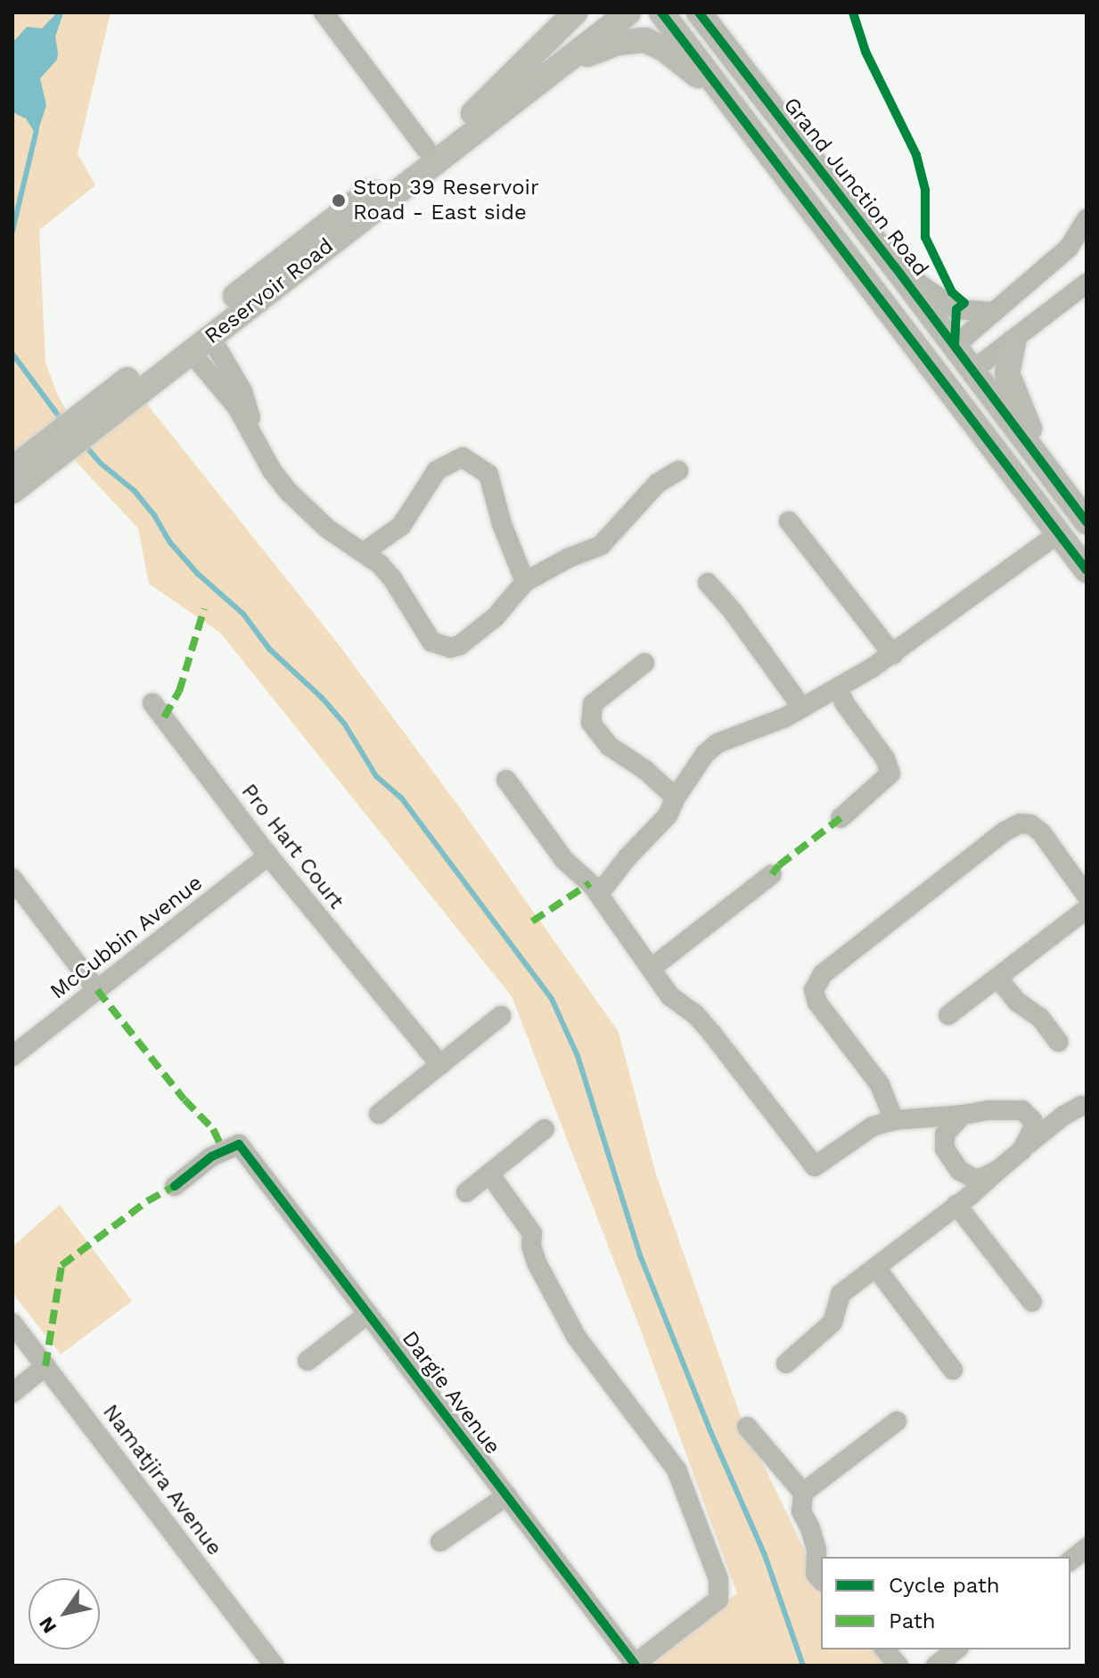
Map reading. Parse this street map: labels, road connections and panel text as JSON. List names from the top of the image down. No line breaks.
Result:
{"streets":{"main road":["Grand Junction Road","Reservoir Road"],"street":["Pro Hart Court","McCubbin Avenue","Dargie Avenue","Namatjira Avenue"]},"crossings":[["Pro Hart Court","McCubbin Avenue"]],"places":["Stop 39 Reservoir Road - East side"],"legend":["Cycle path","Path"],"north":"bottom left"}
